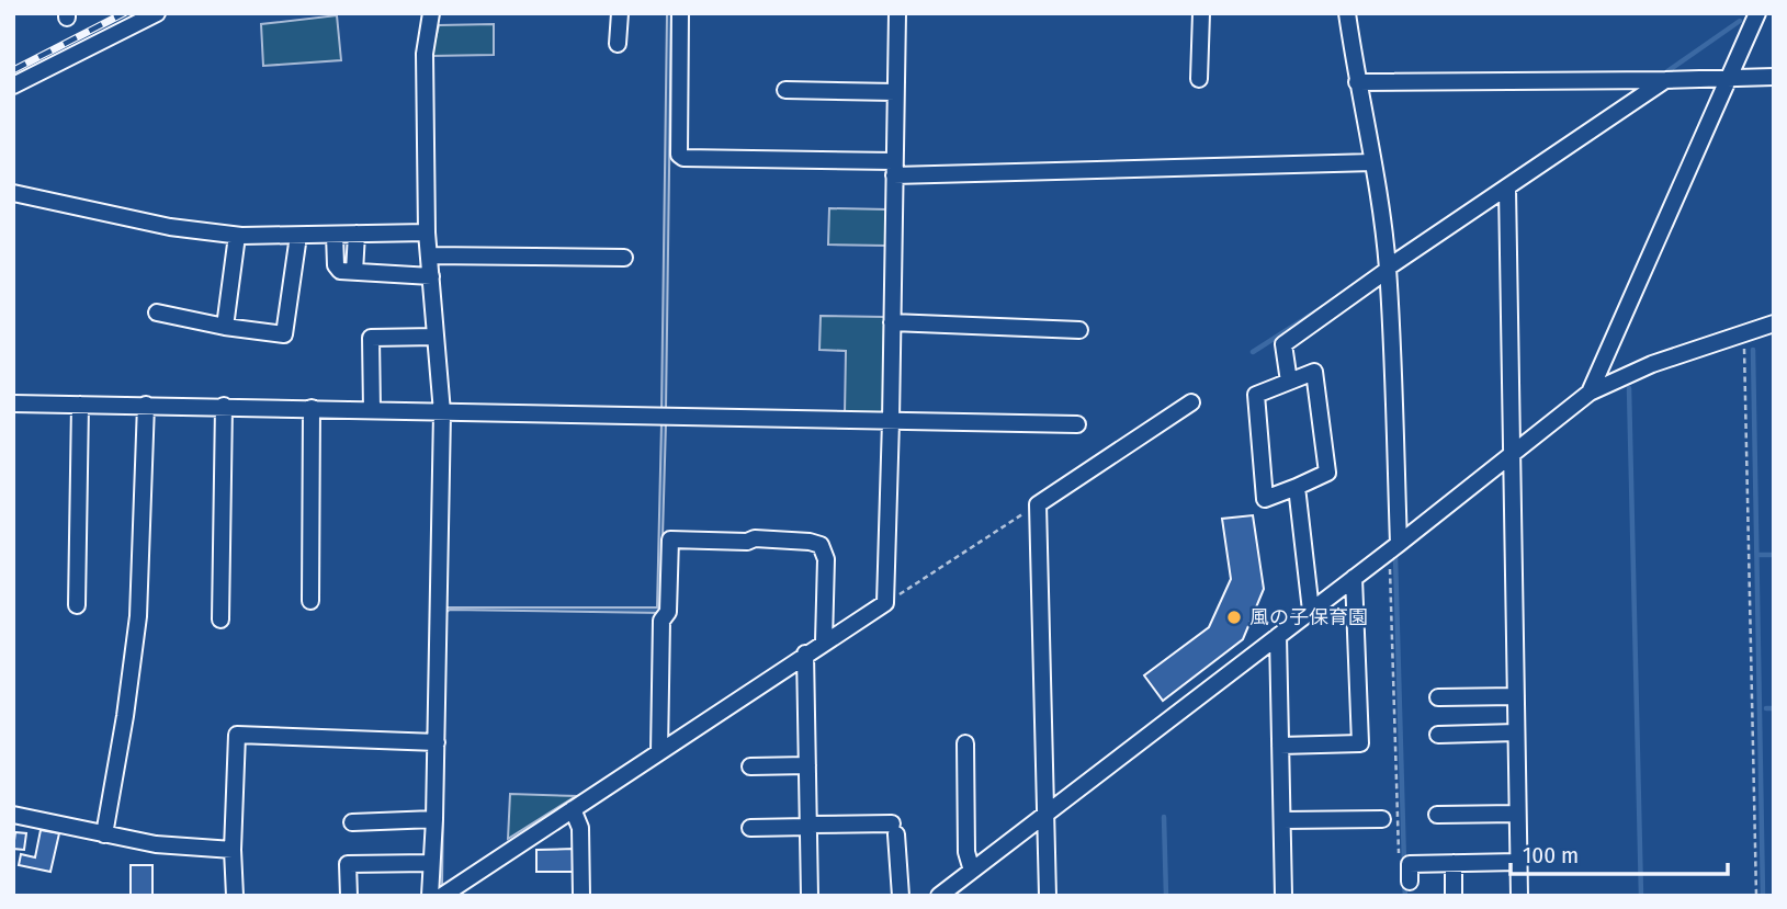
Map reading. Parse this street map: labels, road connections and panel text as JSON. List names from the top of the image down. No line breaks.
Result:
{"places":["風の子保育園"],"scale_bar":"100 m"}
